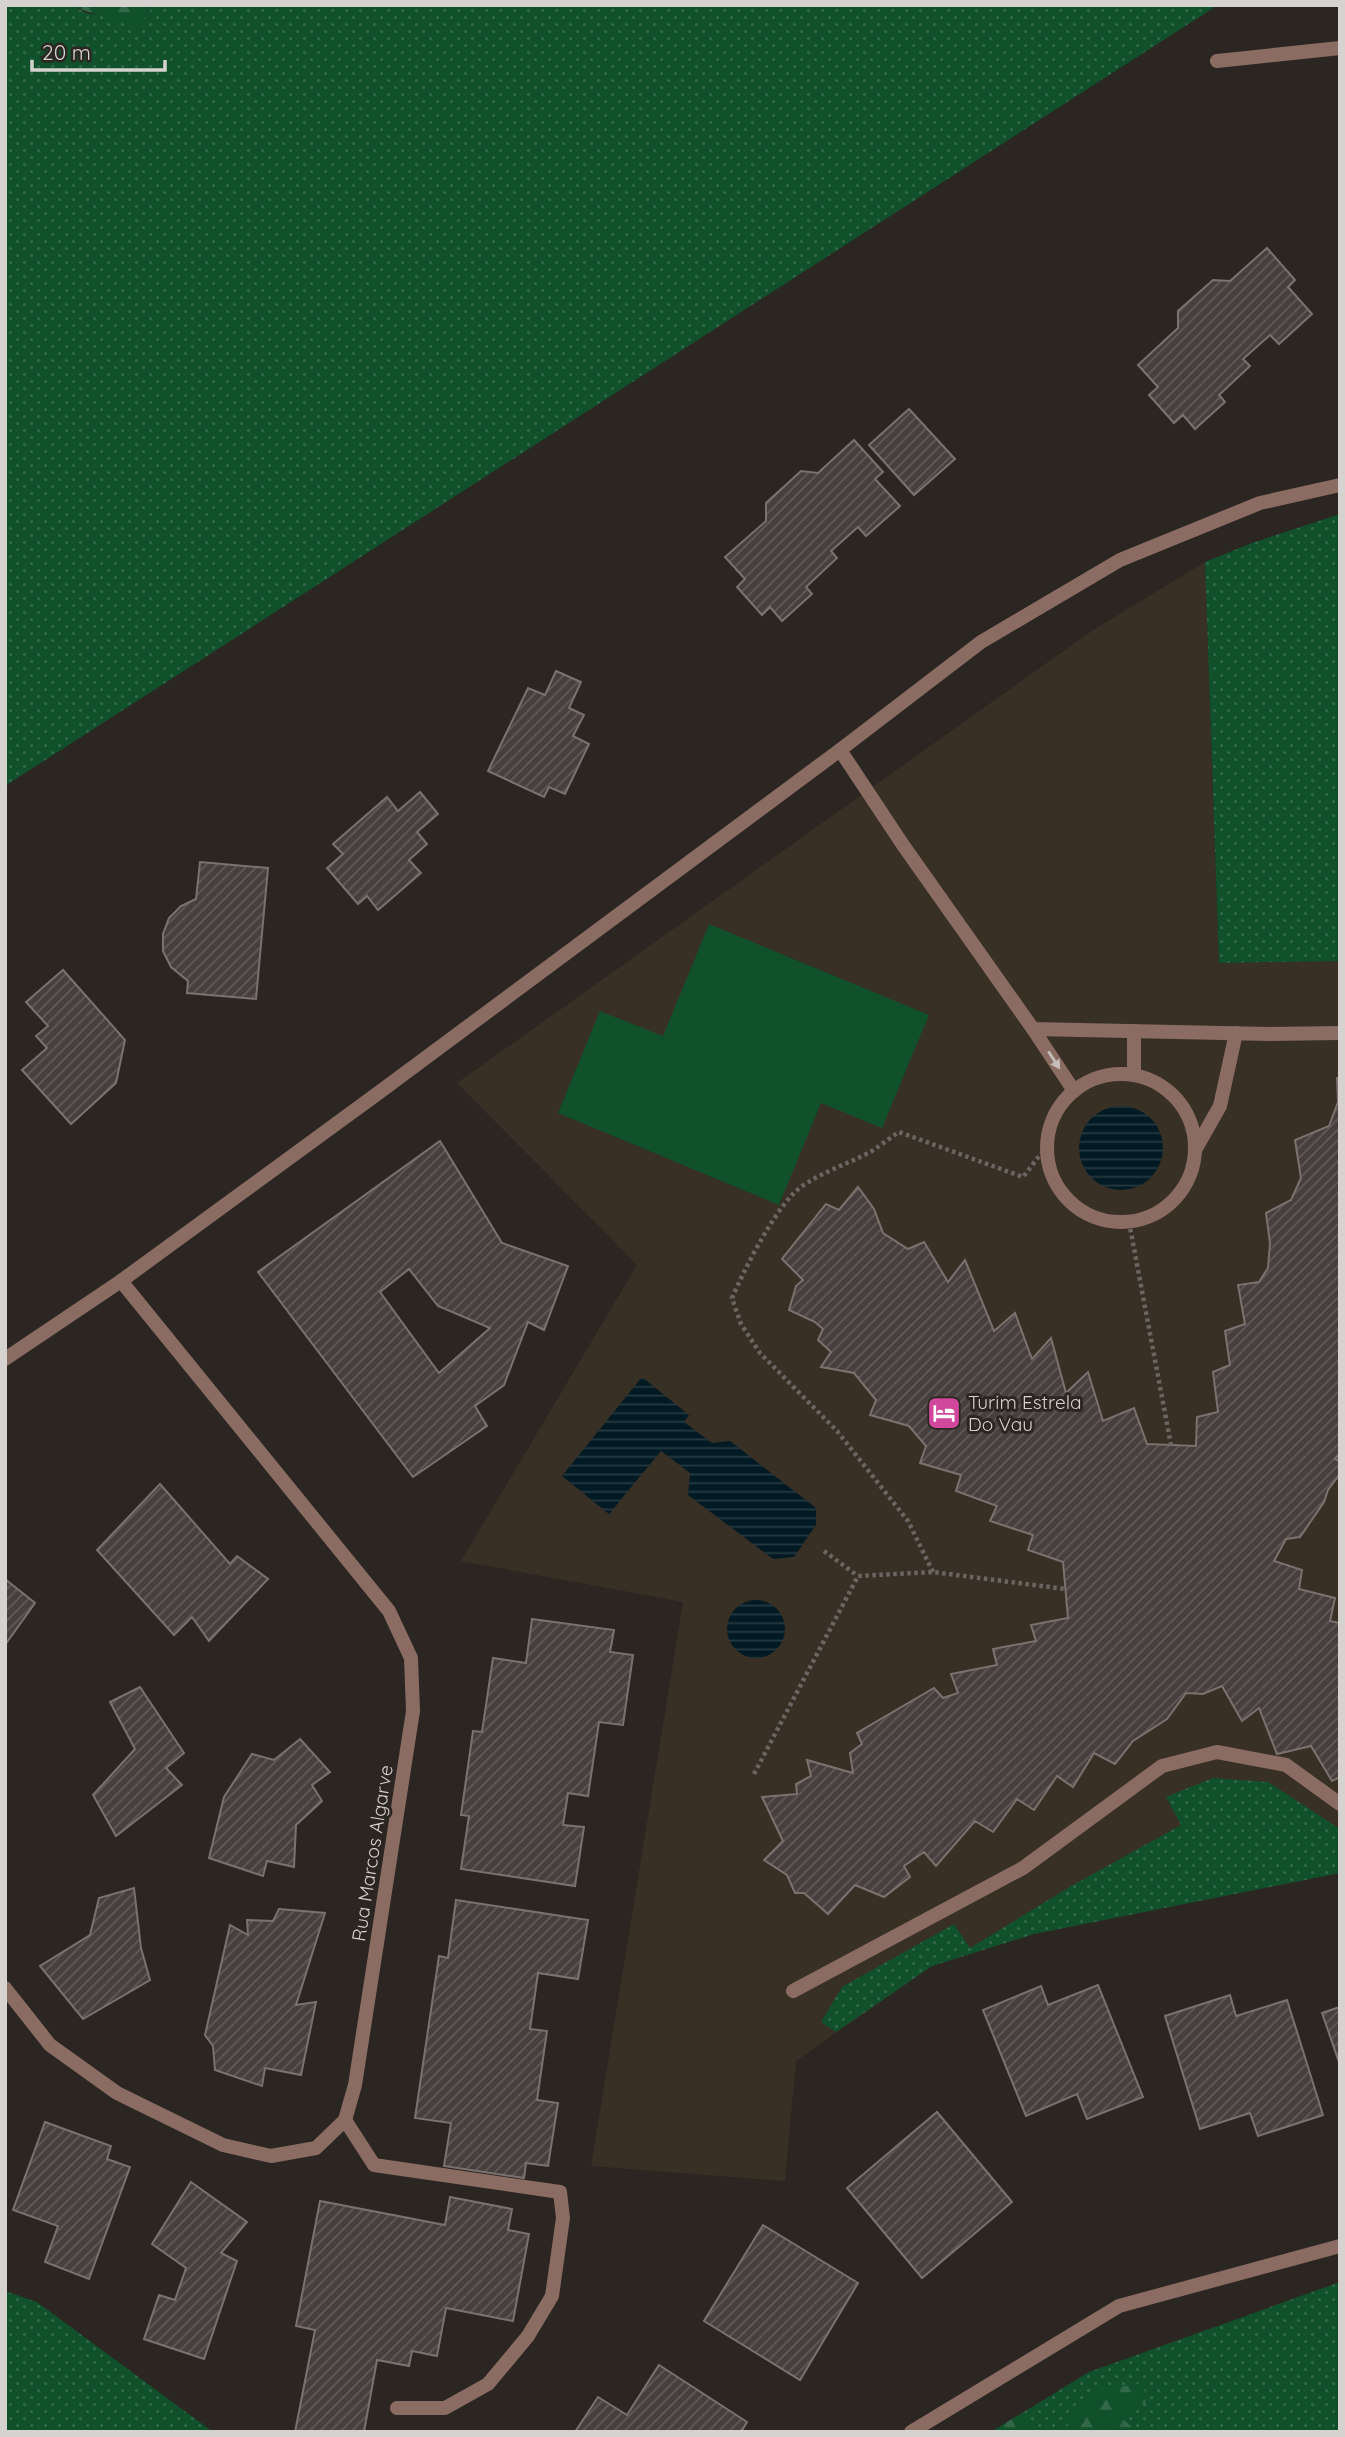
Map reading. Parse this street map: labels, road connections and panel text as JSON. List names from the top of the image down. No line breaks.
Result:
{"streets":{"street":["Rua Marcos Algarve"]},"places":{"hotel":["Turim Estrela Do Vau"]},"scale_bar":"20 m"}
